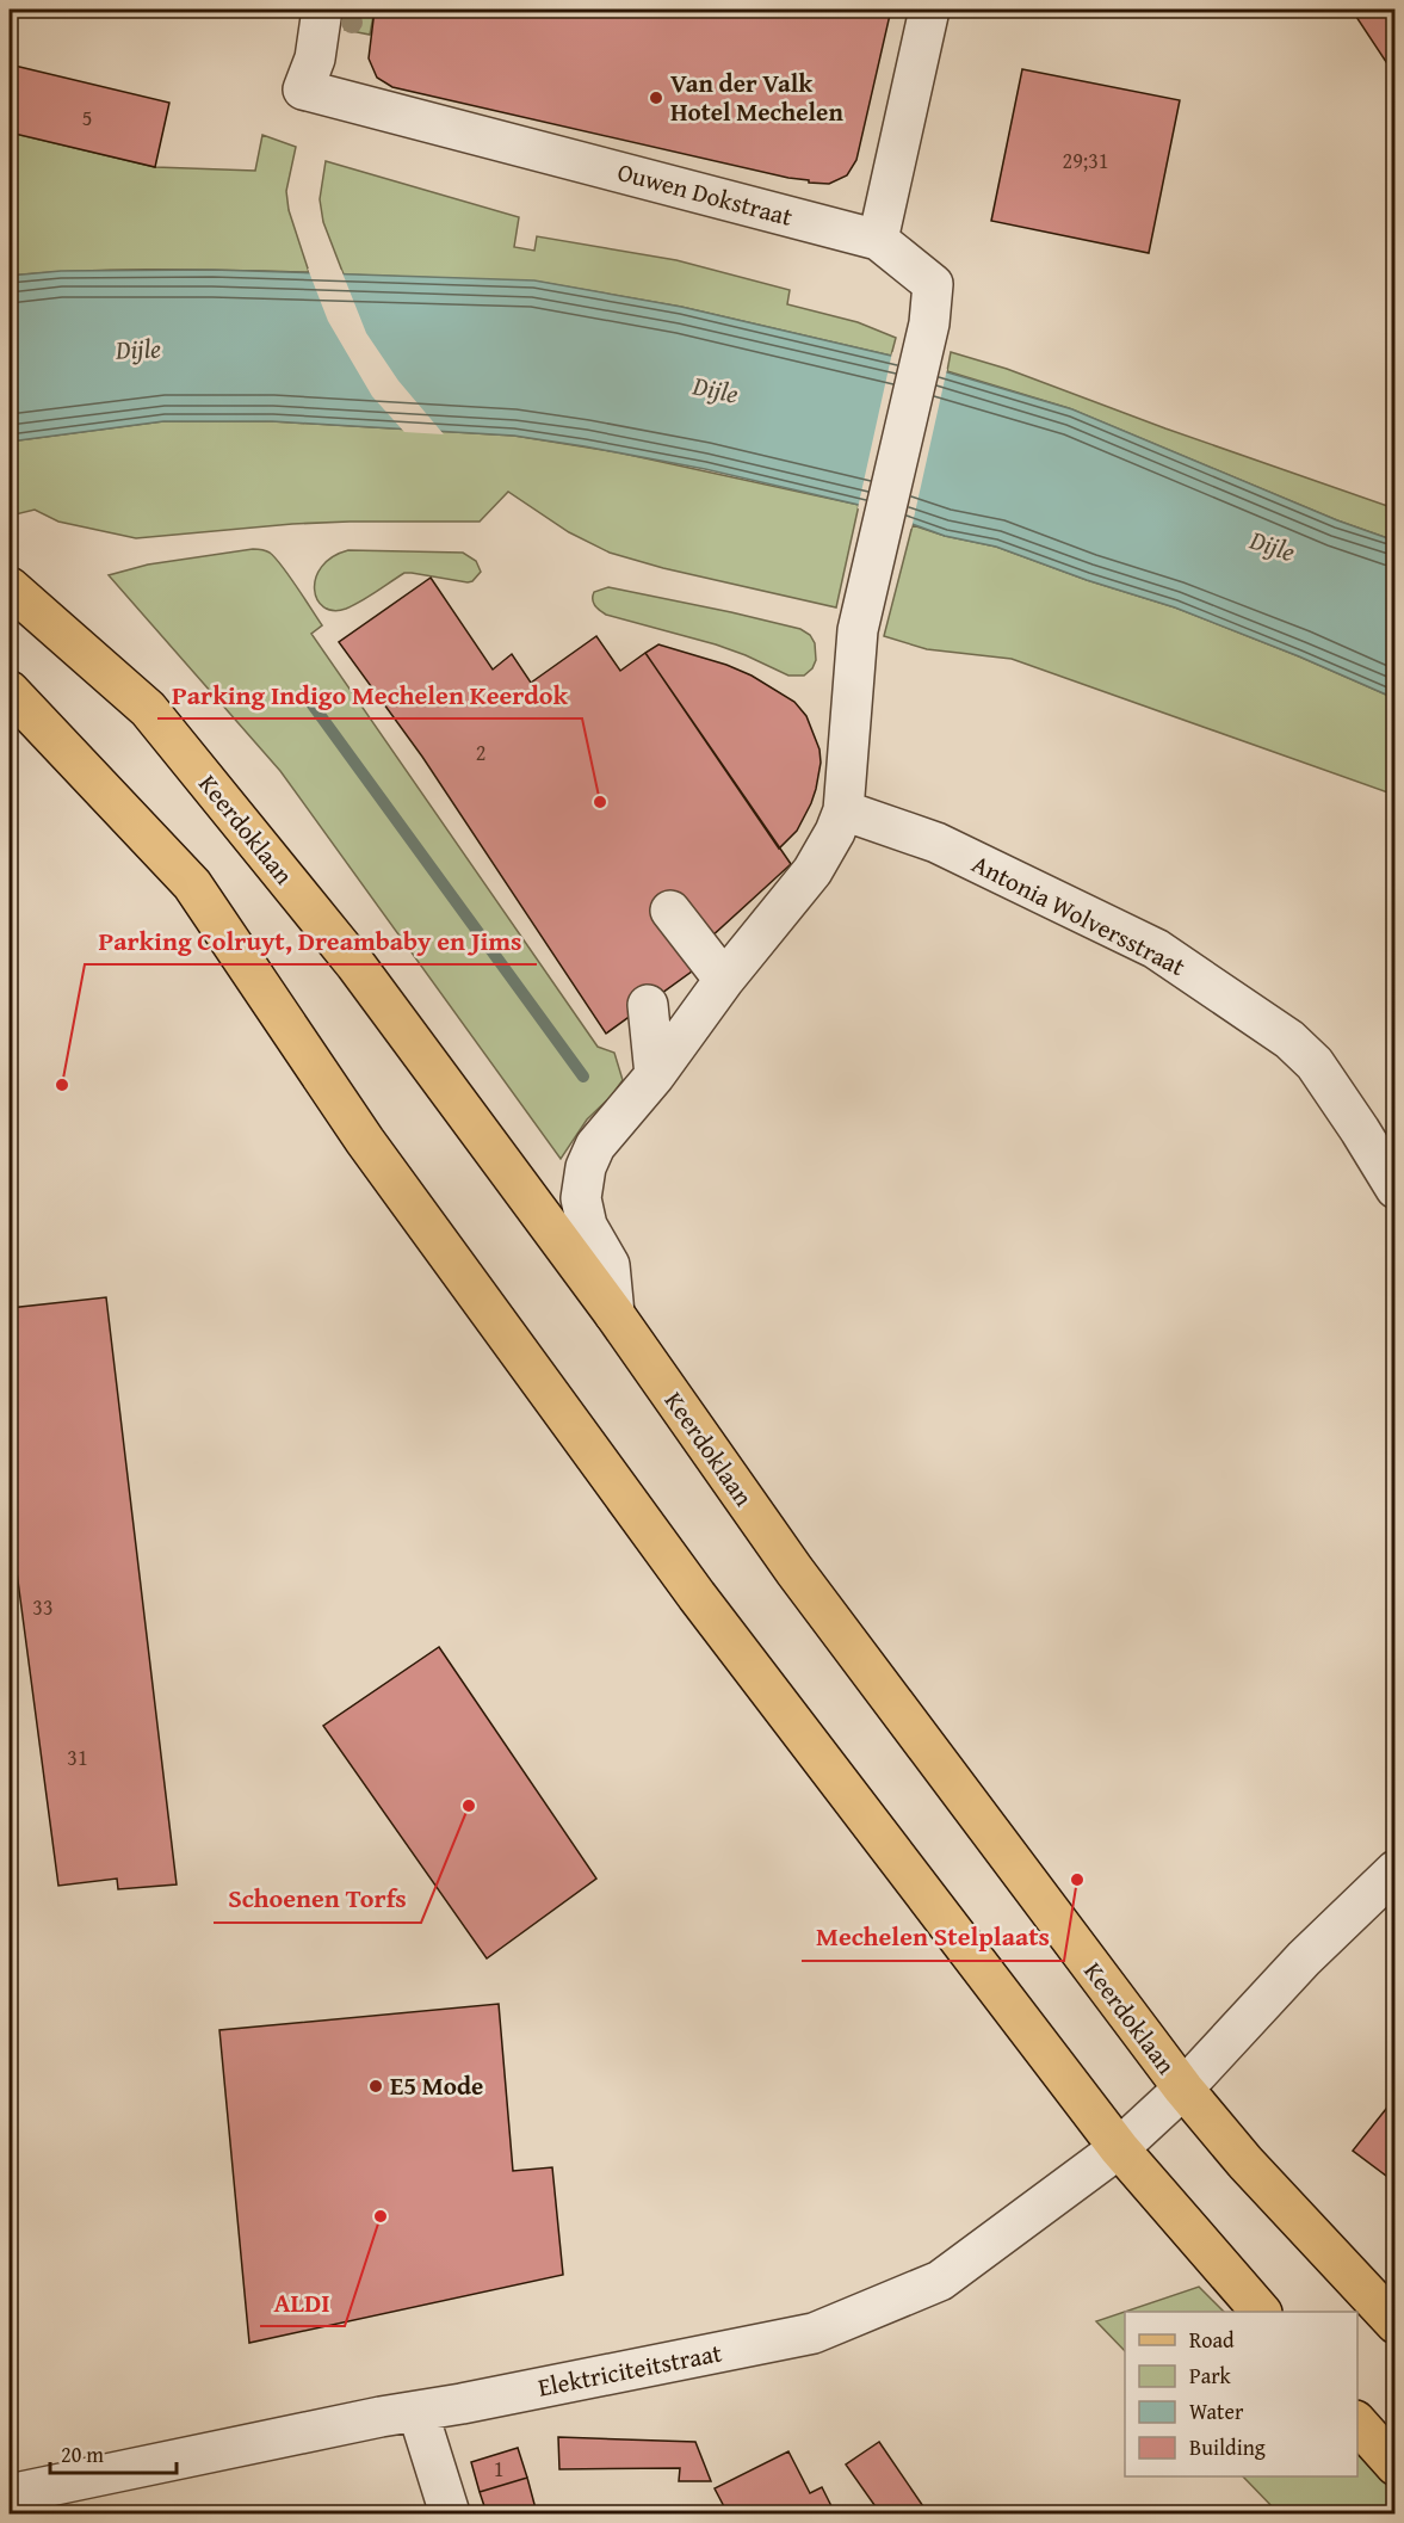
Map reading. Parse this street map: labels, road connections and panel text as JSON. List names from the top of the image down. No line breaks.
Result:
{"streets":{"main road":["Keerdoklaan"],"street":["Ouwen Dokstraat","Antonia Wolversstraat","Elektriciteitstraat"]},"crossings":[["Keerdoklaan","Elektriciteitstraat"]],"water":["Dijle"],"places":["Van der Valk Hotel Mechelen","Parking Indigo Mechelen Keerdok","Parking Colruyt, Dreambaby en Jims","Schoenen Torfs","Mechelen Stelplaats","E5 Mode","ALDI"],"house_numbers":["5","29;31","2","33","31","1"],"legend":["Road","Park","Water","Building"],"scale_bar":"20 m"}
